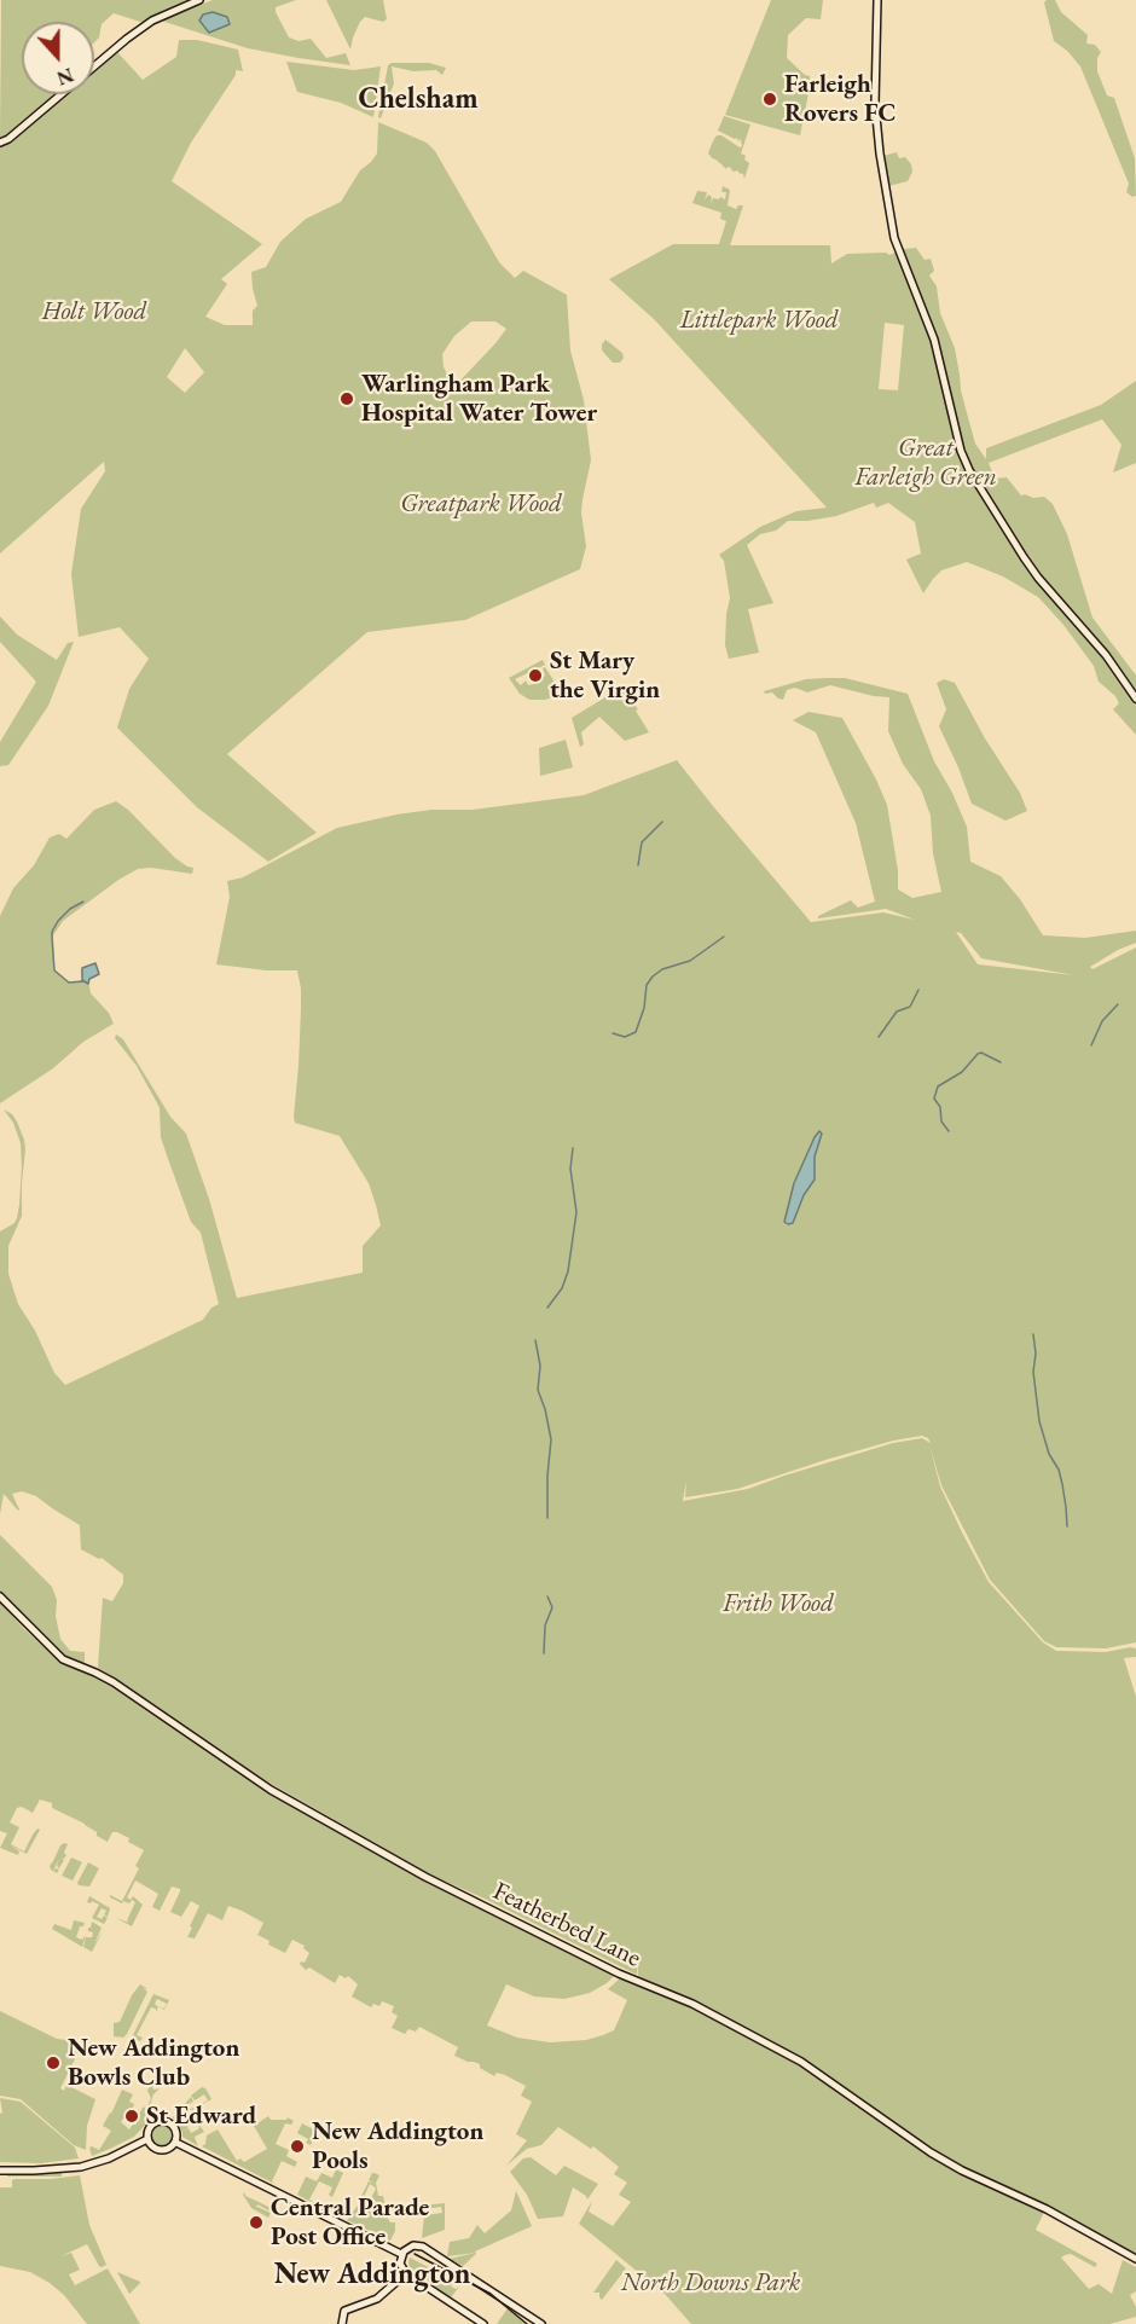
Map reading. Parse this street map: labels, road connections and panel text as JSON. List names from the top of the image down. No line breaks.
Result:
{"streets":{"street":["Featherbed Lane"]},"districts":["Chelsham","New Addington"],"parks":["Holt Wood","Littlepark Wood","Great Farleigh Green","Greatpark Wood","Frith Wood","North Downs Park"],"places":["Farleigh Rovers FC","Warlingham Park Hospital Water Tower","St Mary the Virgin","New Addington Bowls Club","St Edward","New Addington Pools","Central Parade Post Office"],"north":"bottom"}
